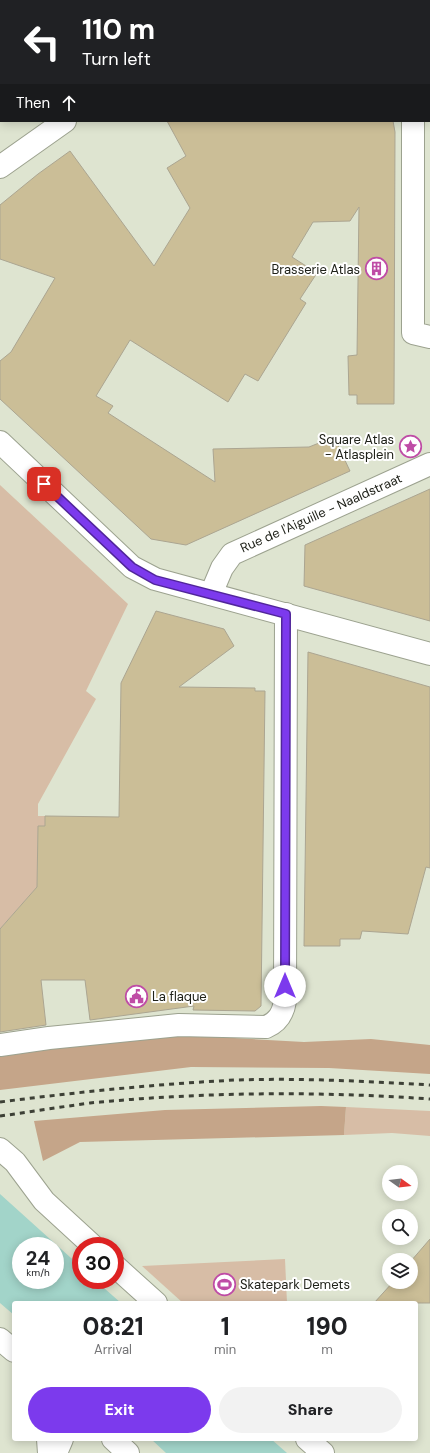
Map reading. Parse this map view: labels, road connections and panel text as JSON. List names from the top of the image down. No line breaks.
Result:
{"streets":{"street":["Rue de l'Aiguille - Naaldstraat"]},"places":{"building":["Brasserie Atlas"],"place":["Square Atlas - Atlasplein"],"public building":["La flaque"],"sports":["Skatepark Demets"]},"north":"right","page":{"turn":["110 m","Turn left"],"then":"Then","speed":"24 km/h","limit":"30","eta":["08:21","Arrival","1","min","190","m"],"buttons":["Exit","Share"]}}
